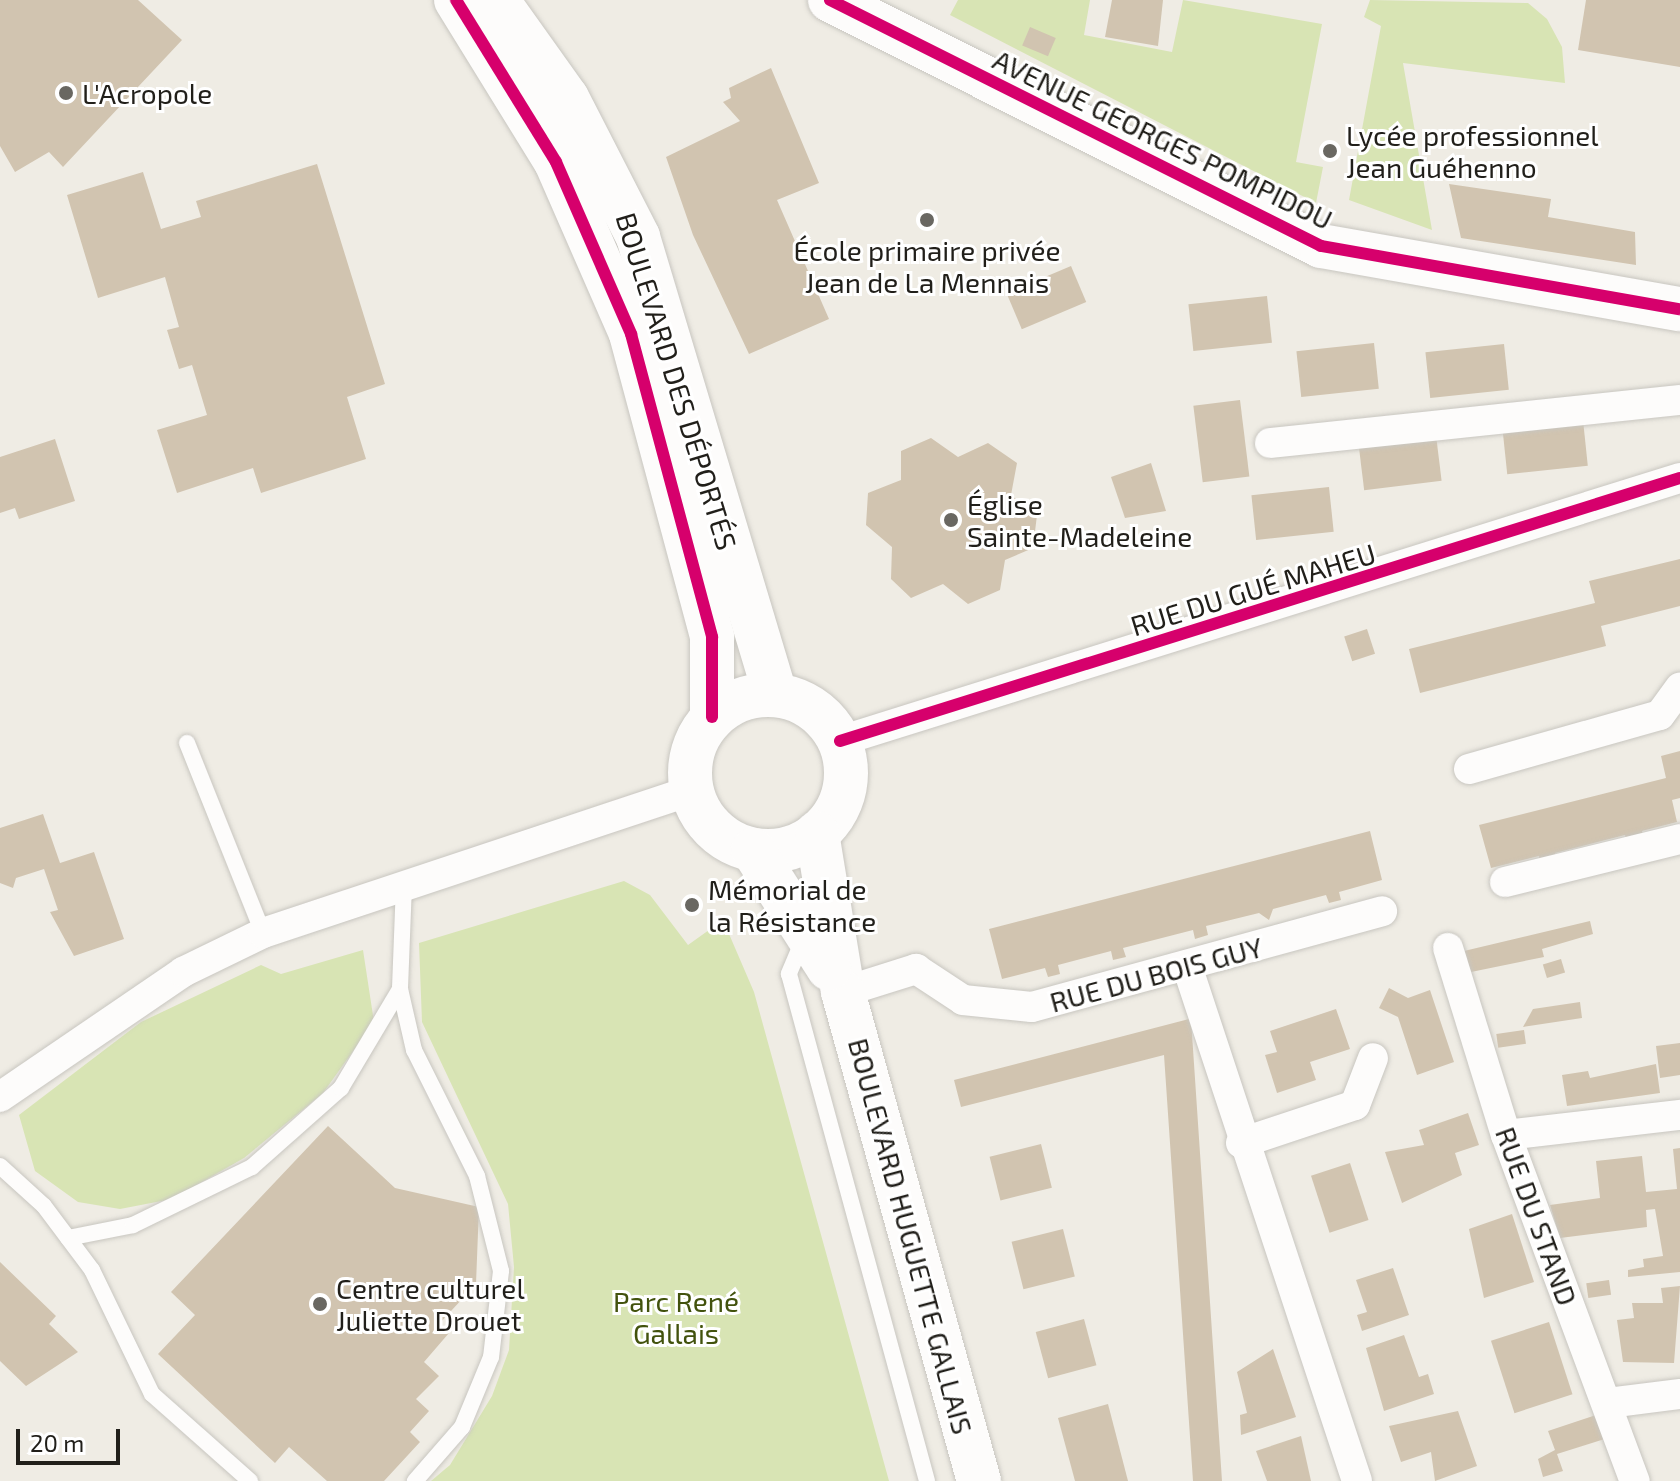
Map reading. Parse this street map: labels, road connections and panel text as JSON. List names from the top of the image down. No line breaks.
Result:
{"streets":{"street":["AVENUE GEORGES POMPIDOU","BOULEVARD DES DÉPORTÉS","RUE DU GUÉ MAHEU","RUE DU BOIS GUY","RUE DU STAND","BOULEVARD HUGUETTE GALLAIS"]},"crossings":[["BOULEVARD DES DÉPORTÉS","RUE DU GUÉ MAHEU"],["BOULEVARD DES DÉPORTÉS","BOULEVARD HUGUETTE GALLAIS"],["RUE DU GUÉ MAHEU","BOULEVARD HUGUETTE GALLAIS"],["RUE DU BOIS GUY","BOULEVARD HUGUETTE GALLAIS"]],"parks":["Parc René Gallais"],"places":["L'Acropole","Lycée professionnel Jean Guéhenno","École primaire privée Jean de La Mennais","Église Sainte-Madeleine","Mémorial de la Résistance","Centre culturel Juliette Drouet"],"scale_bar":"20 m"}
